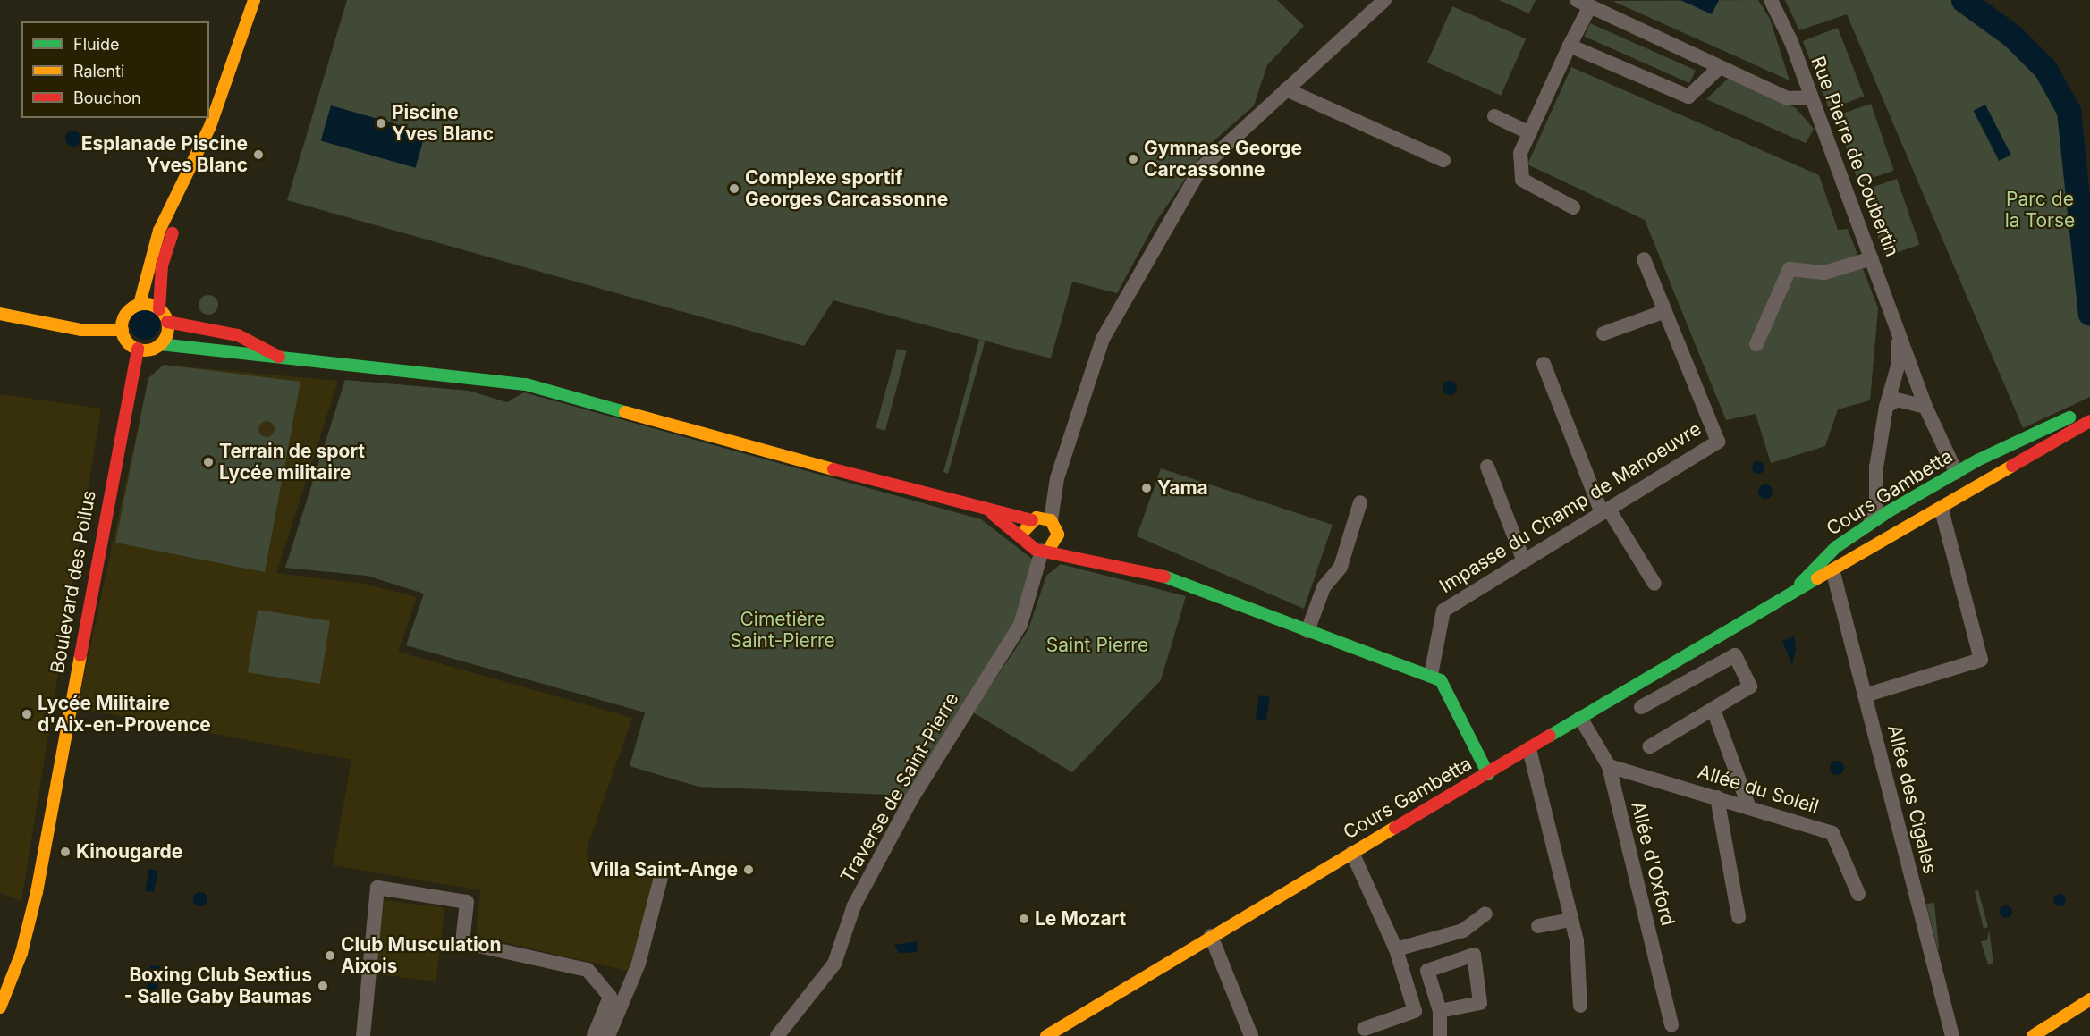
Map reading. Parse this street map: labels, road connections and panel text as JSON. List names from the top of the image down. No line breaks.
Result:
{"streets":{"main road":["Cours Gambetta","Boulevard des Poilus"],"street":["Rue Pierre de Coubertin","Impasse du Champ de Manoeuvre","Traverse de Saint-Pierre","Allée du Soleil","Allée des Cigales","Allée d'Oxford"]},"crossings":[["Rue Pierre de Coubertin","Cours Gambetta"],["Cours Gambetta","Allée des Cigales"],["Cours Gambetta","Allée d'Oxford"],["Allée du Soleil","Allée d'Oxford"]],"parks":["Parc de la Torse","Cimetière Saint-Pierre","Saint Pierre"],"places":["Piscine Yves Blanc","Esplanade Piscine Yves Blanc","Gymnase George Carcassonne","Complexe sportif Georges Carcassonne","Terrain de sport Lycée militaire","Yama","Lycée Militaire d'Aix-en-Provence","Kinougarde","Villa Saint-Ange","Le Mozart","Club Musculation Aixois","Boxing Club Sextius - Salle Gaby Baumas"],"legend":["Fluide","Ralenti","Bouchon"]}
